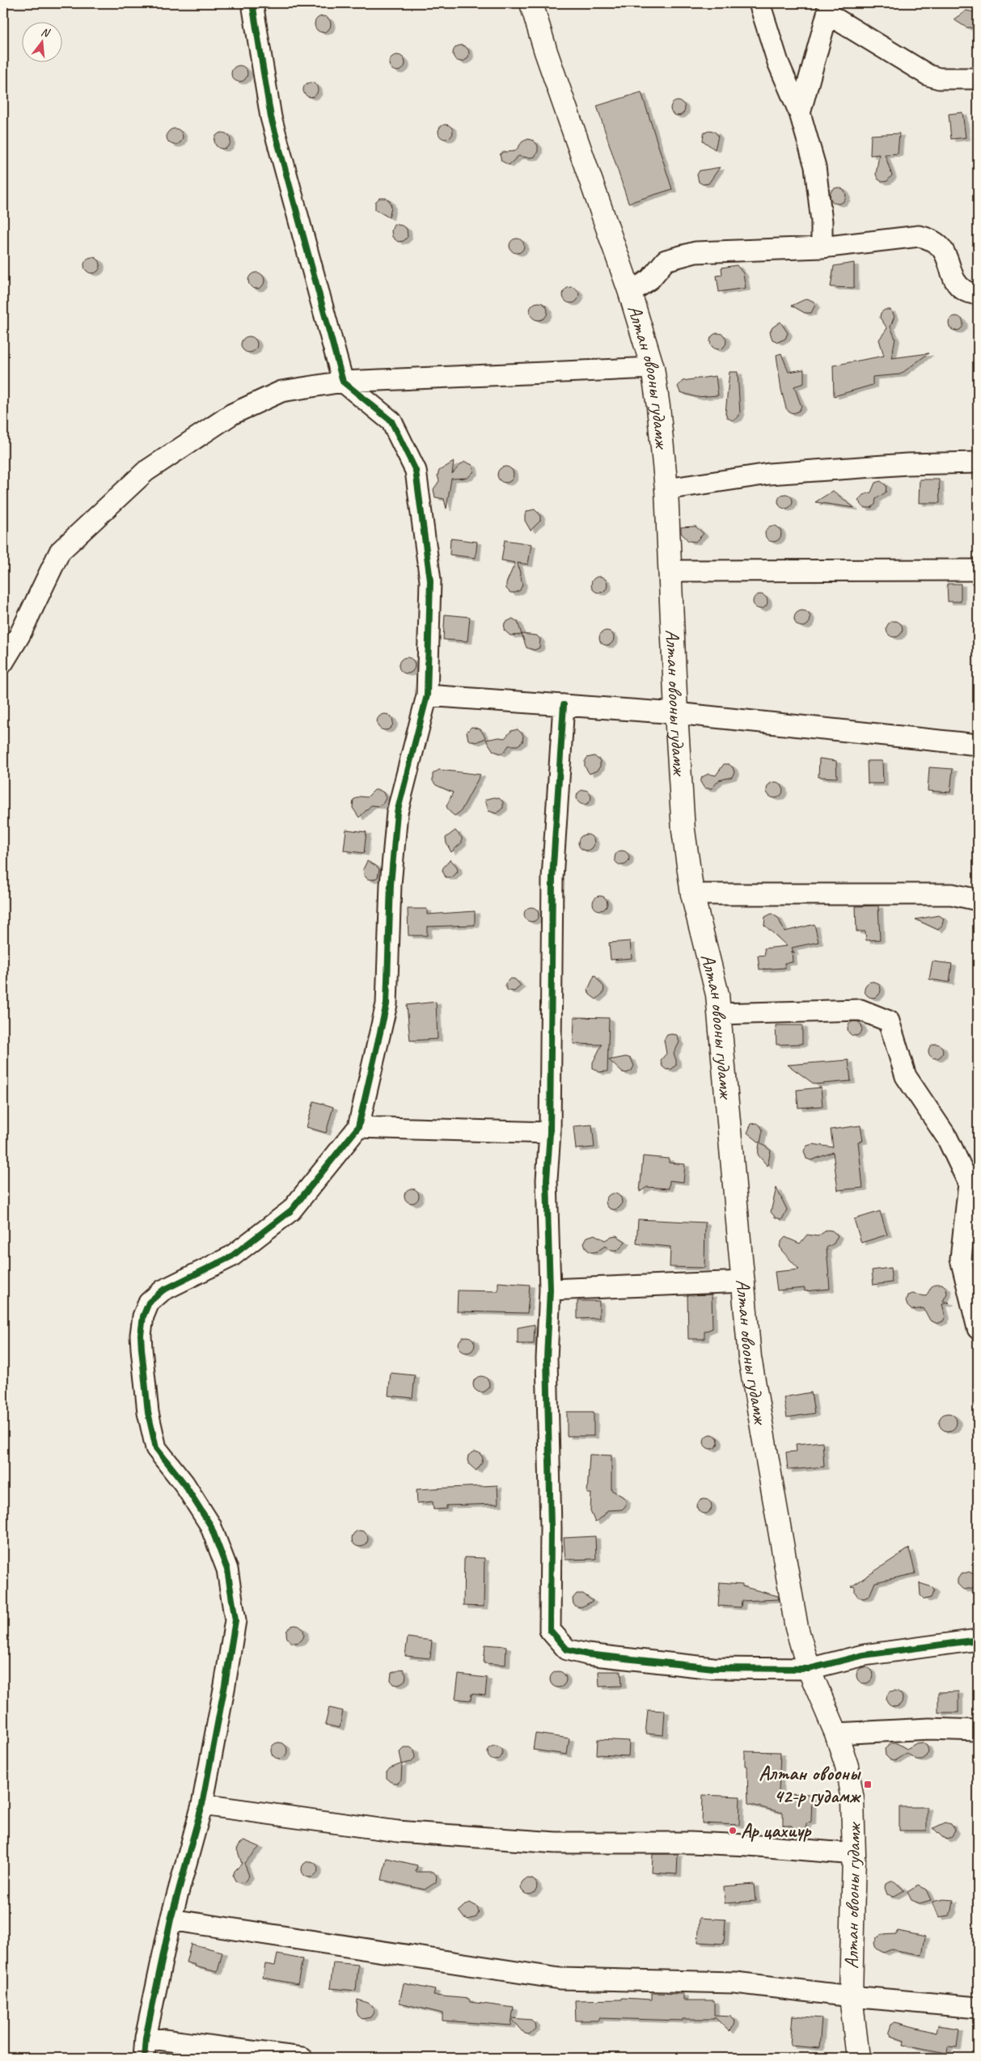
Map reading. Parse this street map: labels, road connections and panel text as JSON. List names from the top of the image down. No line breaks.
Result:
{"streets":{"main road":["Алтан овооны гудамж"]},"places":{"transit":["Алтан овооны 42-р гудамж"],"other":["Ар цахиур"]},"north":"top"}
